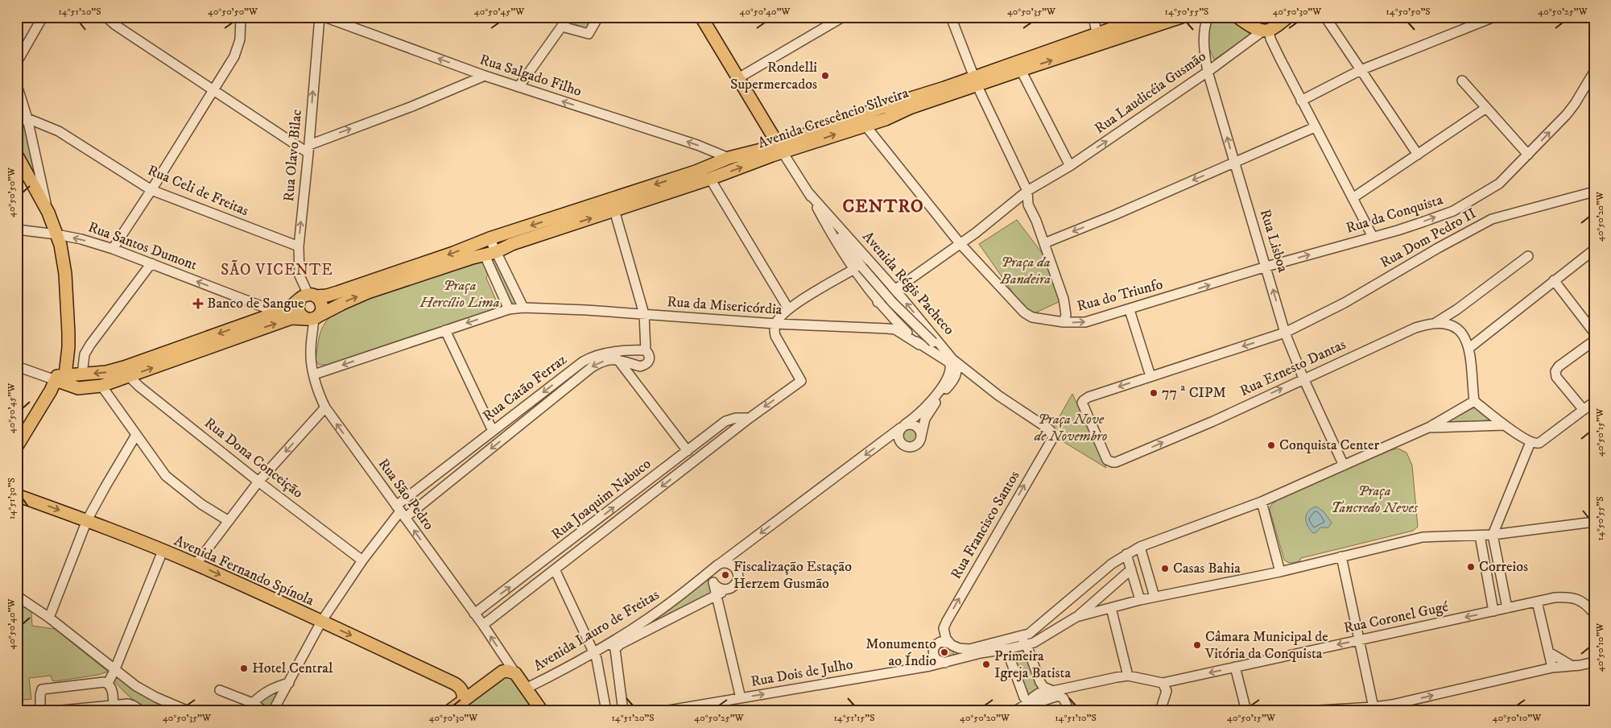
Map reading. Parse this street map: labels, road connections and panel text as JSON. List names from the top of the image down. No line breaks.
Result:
{"streets":{"main road":["Rua Laudicéia Gusmão","Avenida Crescêncio Silveira","Avenida Régis Pacheco","Avenida Fernando Spínola"],"street":["Rua Salgado Filho","Rua Olavo Bilac","Rua Celi de Freitas","Rua da Conquista","Rua Dom Pedro II","Rua Lisboa","Rua Santos Dumont","Rua do Triunfo","Rua da Misericórdia","Rua Ernesto Dantas","Rua Catão Ferraz","Rua Dona Conceição","Rua São Pedro","Rua Joaquim Nabuco","Rua Francisco Santos","Rua Coronel Gugé","Avenida Lauro de Freitas","Rua Dois de Julho"]},"crossings":[["Rua Salgado Filho","Avenida Crescêncio Silveira"],["Rua Laudicéia Gusmão","Rua Lisboa"],["Rua Laudicéia Gusmão","Rua do Triunfo"],["Avenida Crescêncio Silveira","Avenida Régis Pacheco"],["Avenida Crescêncio Silveira","Rua do Triunfo"],["Rua Olavo Bilac","Rua Celi de Freitas"],["Rua Olavo Bilac","Rua São Pedro"],["Rua da Conquista","Rua Lisboa"],["Rua da Conquista","Rua do Triunfo"],["Rua Dom Pedro II","Rua Lisboa"],["Rua Dom Pedro II","Rua Ernesto Dantas"],["Rua Lisboa","Rua do Triunfo"],["Rua Lisboa","Rua Ernesto Dantas"],["Avenida Régis Pacheco","Rua da Misericórdia"],["Avenida Régis Pacheco","Rua Francisco Santos"],["Avenida Régis Pacheco","Avenida Lauro de Freitas"],["Rua da Misericórdia","Rua Joaquim Nabuco"],["Rua Catão Ferraz","Rua Dona Conceição"],["Rua Catão Ferraz","Rua São Pedro"],["Rua Catão Ferraz","Avenida Fernando Spínola"],["Rua São Pedro","Rua Joaquim Nabuco"],["Rua Francisco Santos","Avenida Lauro de Freitas"],["Rua Francisco Santos","Rua Dois de Julho"]],"one_way":["Rua Salgado Filho","Rua Olavo Bilac","Rua Santos Dumont","Rua do Triunfo","Rua Ernesto Dantas","Rua Catão Ferraz","Rua São Pedro","Avenida Fernando Spínola","Rua Dois de Julho"],"districts":["CENTRO","SÃO VICENTE"],"parks":["Praça da Bandeira","Praça Hercílio Lima","Praça Nove de Novembro","Praça Tancredo Neves"],"places":{"other":["Rondelli Supermercados","77 ª CIPM","Conquista Center","Correios","Casas Bahia","Fiscalização Estação Herzem Gusmão","Câmara Municipal de Vitória da Conquista","Monumento ao Índio","Primeira Igreja Batista","Hotel Central"],"health":["Banco de Sangue"]},"coordinates":["14°51'20\"S","40°50'50\"W","40°50'45\"W","40°50'40\"W","40°50'35\"W","14°50'55\"S","40°50'30\"W","14°50'50\"S","40°50'25\"W","40°50'20\"W","40°50'15\"W","14°51'30\"S","40°50'10\"W","14°51'15\"S","14°51'10\"S"]}
